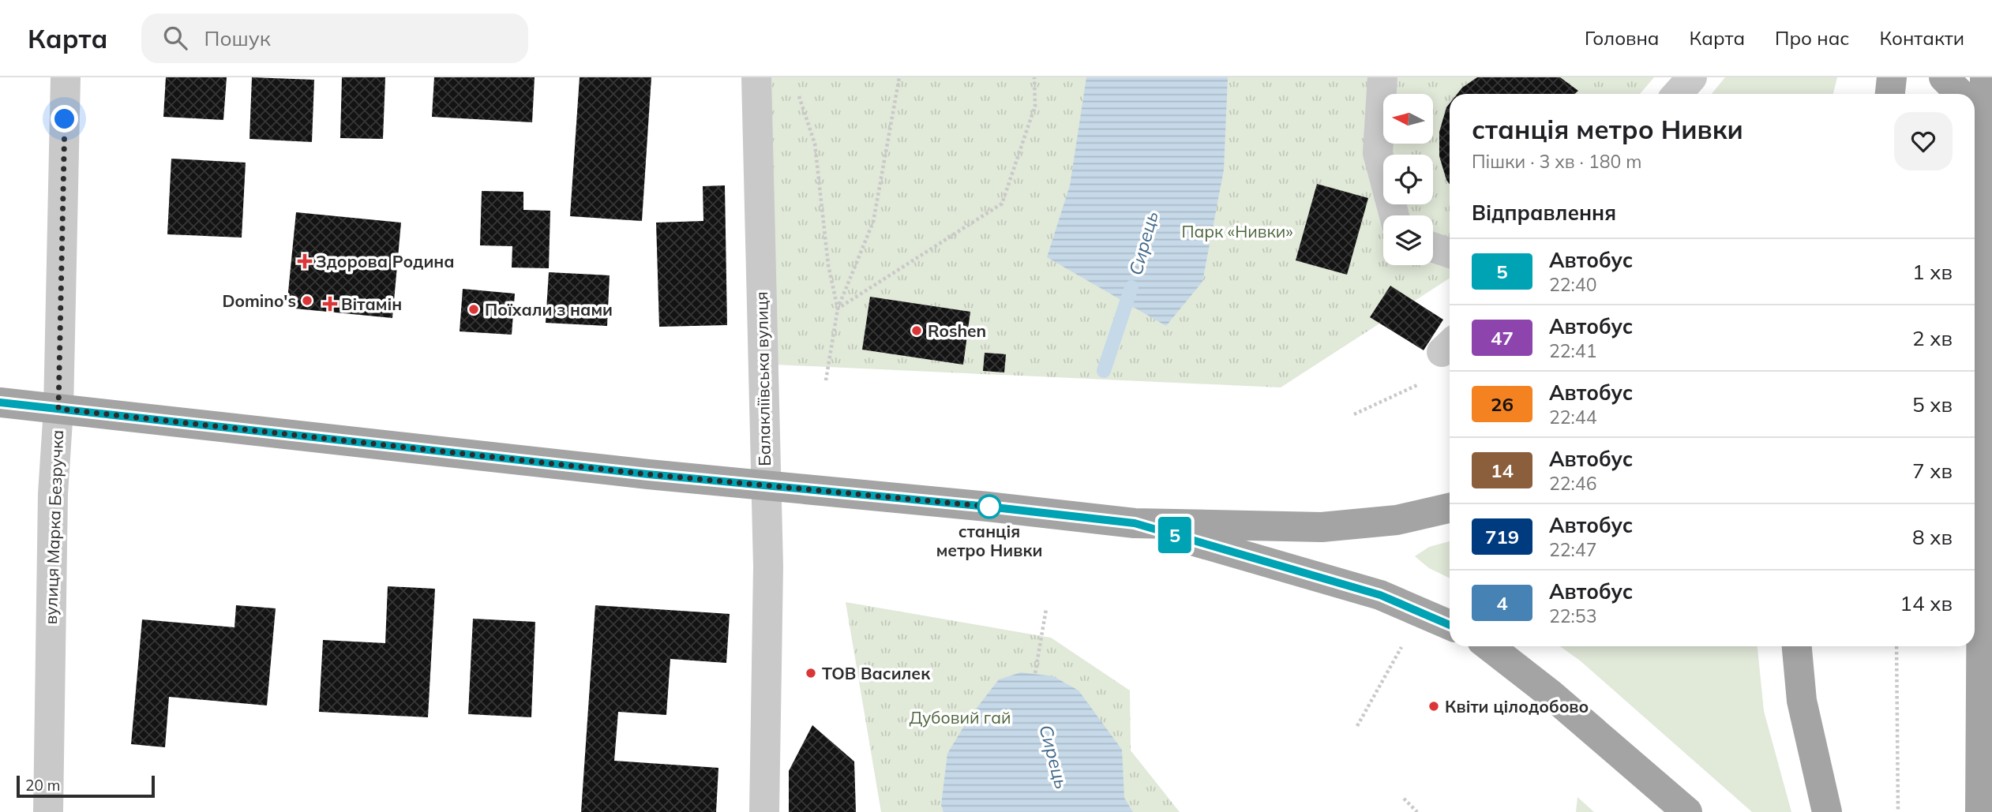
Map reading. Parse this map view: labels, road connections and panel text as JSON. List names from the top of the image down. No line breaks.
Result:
{"streets":{"street":["Балакліївська вулиця","вулиця Марка Безручка"]},"water":["Сирець"],"parks":["Парк «Нивки»","Дубовий гай"],"places":{"health":["Здорова Родина","Вітамін"],"other":["Domino's","Поїхали з нами","Roshen","станція метро Нивки","ТОВ Василек","Квіти цілодобово"]},"lines":["bus line 5"],"scale_bar":"20 m","north":"left","page":{"header":"Карта","search":"Пошук","nav":["Головна","Карта","Про нас","Контакти"],"on_map":"5","heading":[["станція метро Нивки","Пішки · 3 хв · 180 m"],"Відправлення"],"list":[{"mark":"5","name":"Автобус","note":"22:40","value":"1 хв"},{"mark":"47","name":"Автобус","note":"22:41","value":"2 хв"},{"mark":"26","name":"Автобус","note":"22:44","value":"5 хв"},{"mark":"14","name":"Автобус","note":"22:46","value":"7 хв"},{"mark":"719","name":"Автобус","note":"22:47","value":"8 хв"},{"mark":"4","name":"Автобус","note":"22:53","value":"14 хв"}],"scale":"20 m"}}
